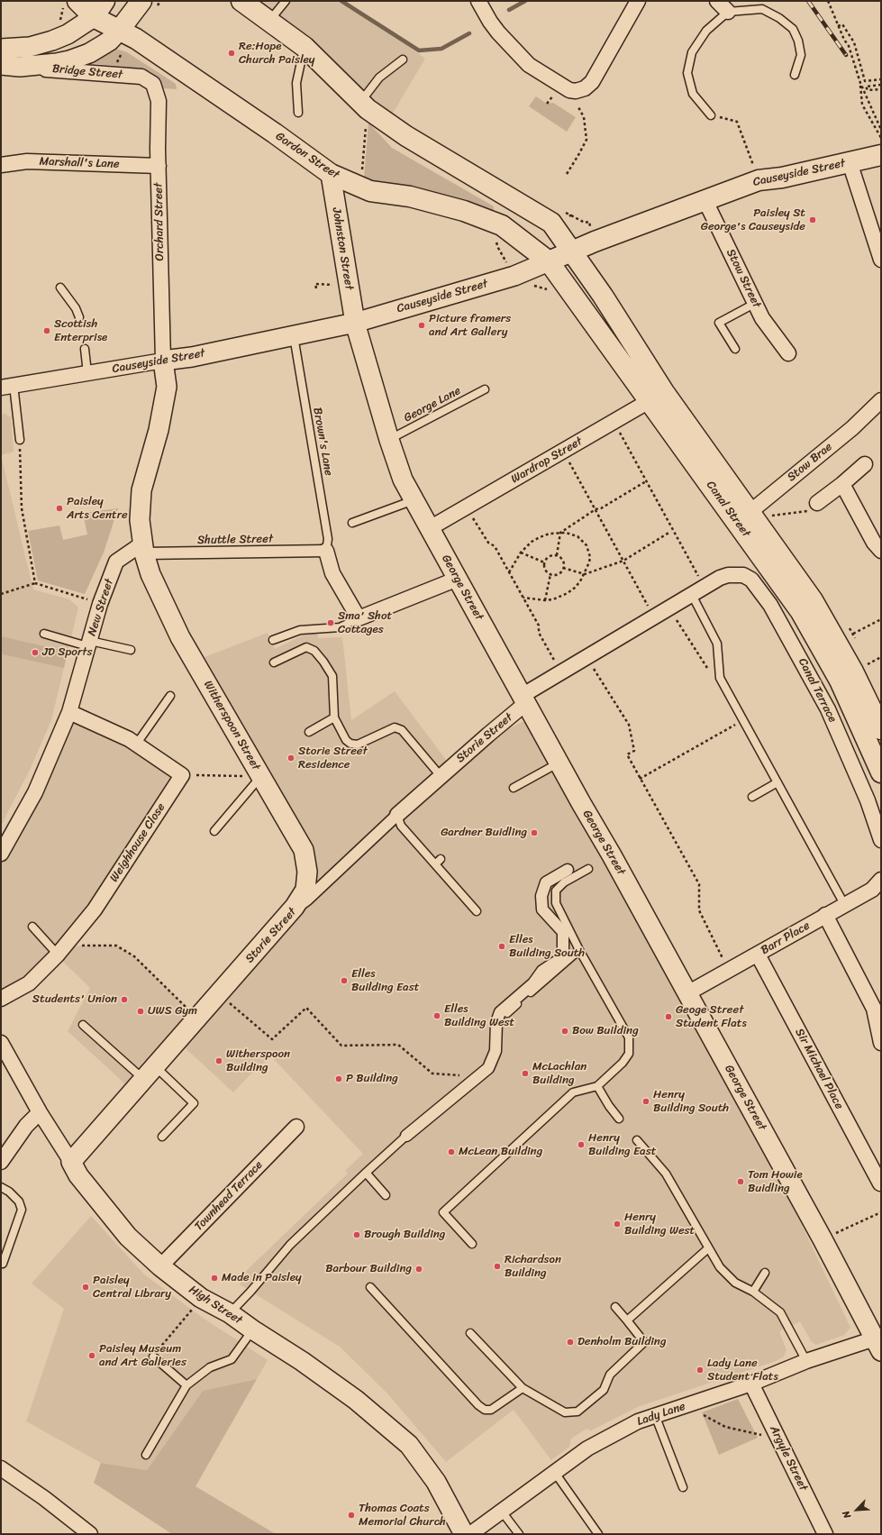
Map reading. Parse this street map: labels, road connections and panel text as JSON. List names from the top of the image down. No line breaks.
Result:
{"streets":{"main road":["Gordon Street","Causeyside Street","Canal Street"],"street":["Bridge Street","Marshall's Lane","Orchard Street","Johnston Street","Stow Street","Wardrop Street","Stow Brae","Shuttle Street","George Street","New Street","Canal Terrace","Witherspoon Street","Storie Street","Weighhouse Close","Barr Place","Sir Michael Place","Townhead Terrace","High Street","Lady Lane","Argyle Street"],"lane":["George Lane","Brown's Lane"]},"crossings":[["Bridge Street","Gordon Street"],["Bridge Street","Orchard Street"],["Gordon Street","Causeyside Street"],["Gordon Street","Johnston Street"],["Gordon Street","Canal Street"],["Marshall's Lane","Orchard Street"],["Causeyside Street","Orchard Street"],["Causeyside Street","Johnston Street"],["Causeyside Street","Stow Street"],["Causeyside Street","Brown's Lane"],["Causeyside Street","Canal Street"],["Causeyside Street","George Street"],["Johnston Street","George Street"],["George Lane","George Street"],["Brown's Lane","Shuttle Street"],["Wardrop Street","Canal Street"],["Wardrop Street","George Street"],["Stow Brae","Canal Street"],["Shuttle Street","New Street"],["Shuttle Street","Witherspoon Street"],["George Street","Storie Street"],["George Street","Barr Place"],["George Street","Lady Lane"],["New Street","Witherspoon Street"],["Canal Terrace","Storie Street"],["Witherspoon Street","Storie Street"],["Storie Street","High Street"],["Barr Place","Sir Michael Place"],["Townhead Terrace","High Street"],["Lady Lane","Argyle Street"]],"places":["Re:Hope Church Paisley","Paisley St George's Causeyside","Picture framers and Art Gallery","Scottish Enterprise","Paisley Arts Centre","Sma' Shot Cottages","JD Sports","Storie Street Residence","Gardner Buidling","Elles Building South","Elles Building East","Students' Union","UWS Gym","Elles Building West","Geoge Street Student Flats","Bow Building","Witherspoon Building","McLachlan Building","P Building","Henry Building South","Henry Building East","McLean Building","Tom Howie Buidling","Henry Building West","Brough Building","Richardson Building","Barbour Building","Made in Paisley","Paisley Central Library","Denholm Building","Paisley Museum and Art Galleries","Lady Lane Student Flats","Thomas Coats Memorial Church"],"north":"bottom left"}
